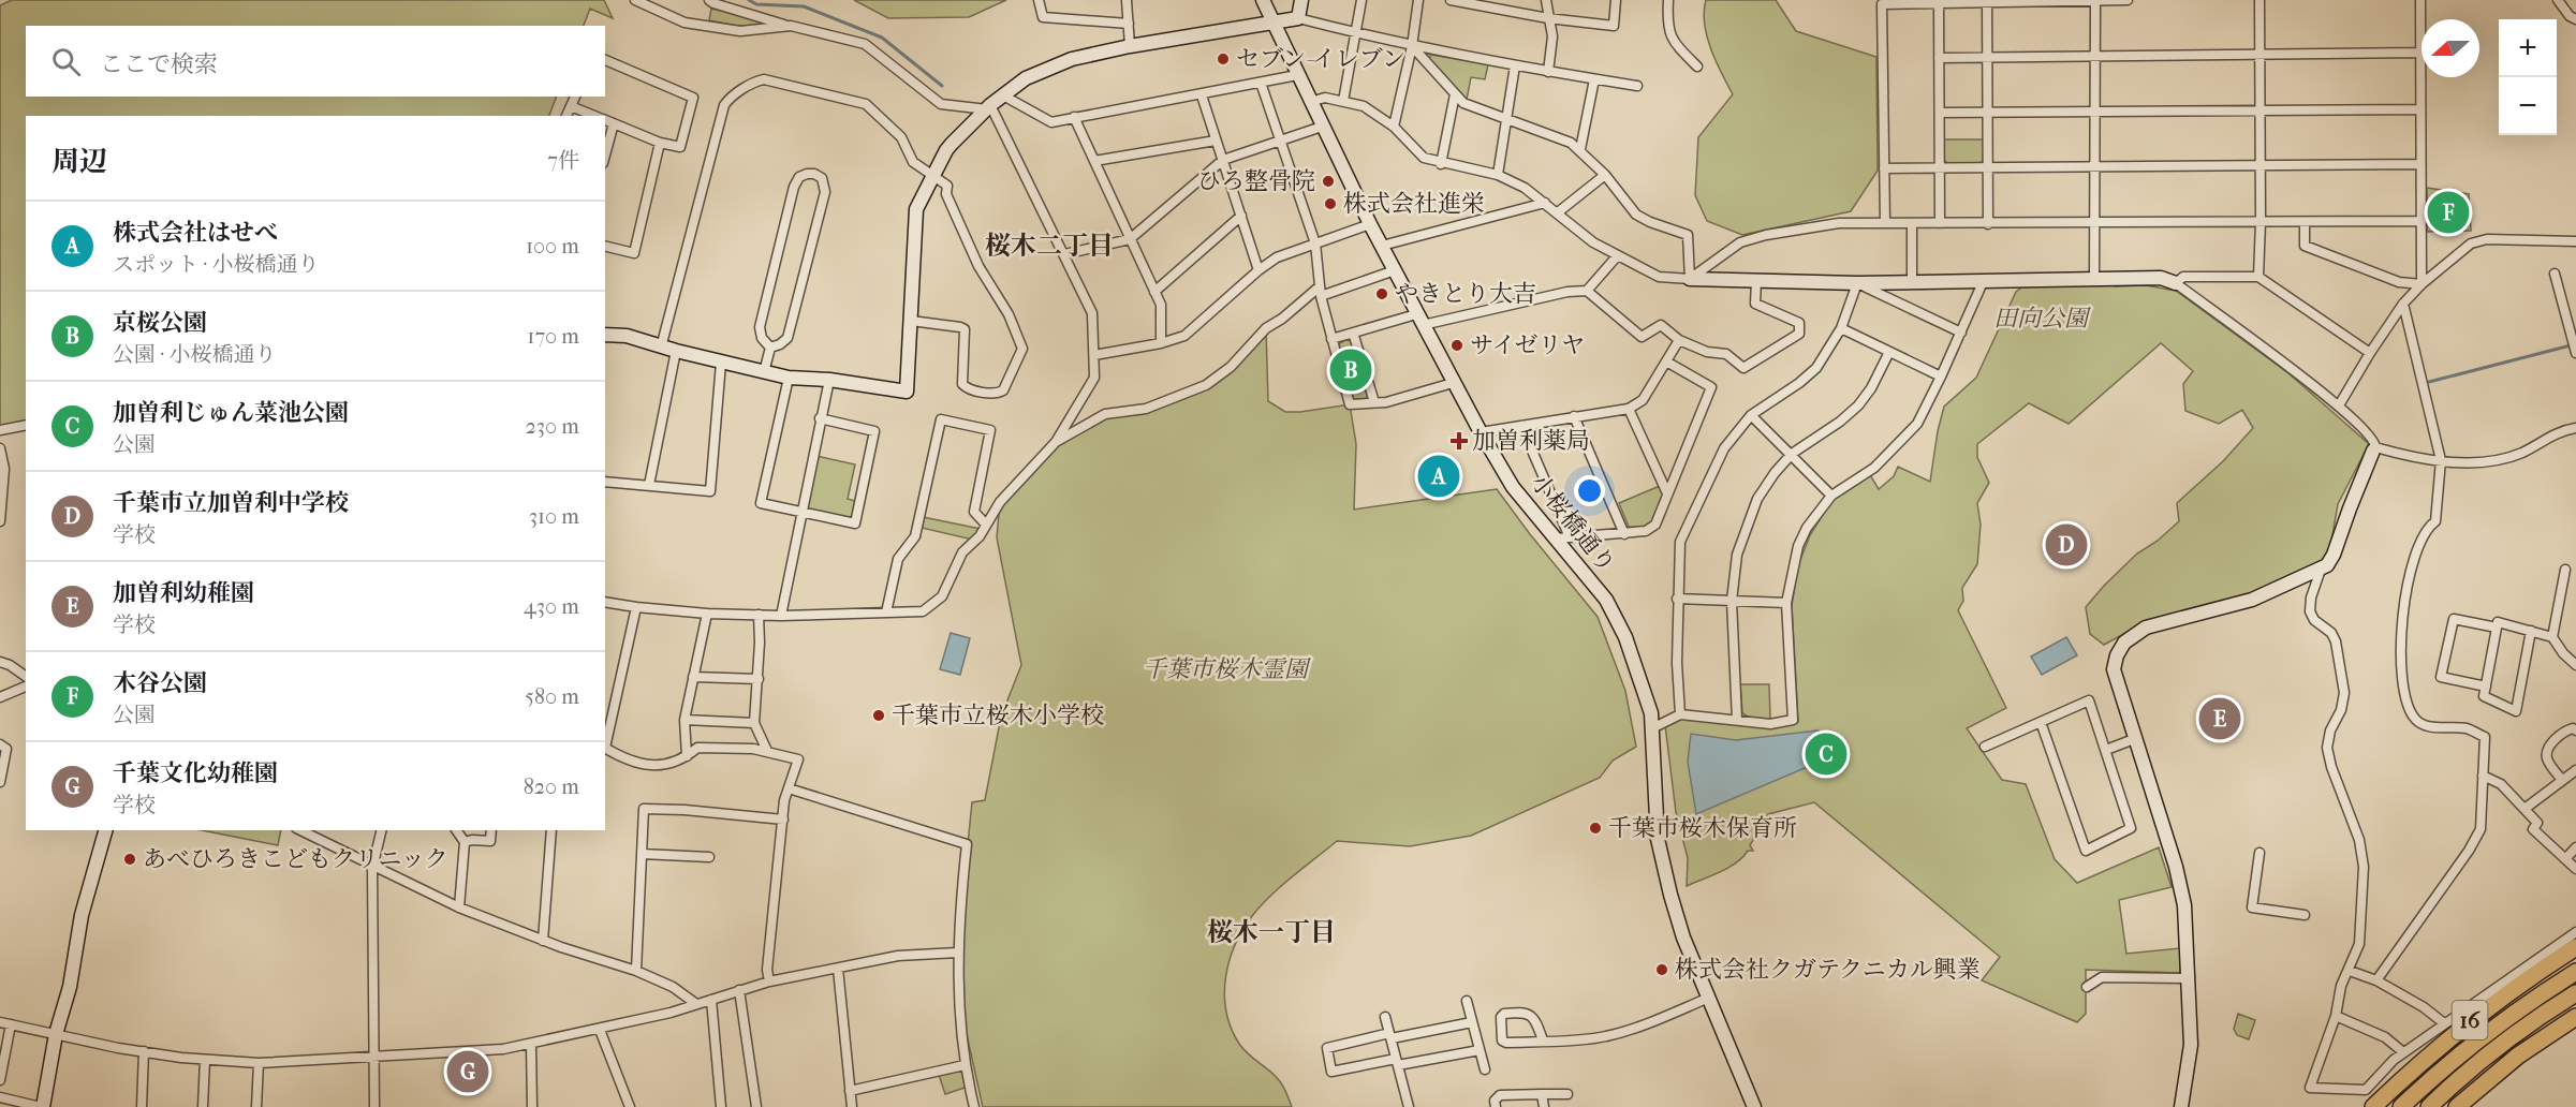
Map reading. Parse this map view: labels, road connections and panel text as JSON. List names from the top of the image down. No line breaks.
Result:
{"streets":{"highway":["16"],"street":["小桜橋通り"]},"districts":["桜木二丁目","桜木一丁目"],"parks":["田向公園","千葉市桜木霊園"],"places":{"other":["セブン-イレブン","ひろ整骨院","株式会社進栄","やきとり大吉","サイゼリヤ","千葉市立桜木小学校","千葉市桜木保育所","あべひろきこどもクリニック","株式会社クガテクニカル興業"],"health":["加曽利薬局"]},"north":"left","page":{"map_buttons":["+","−"],"search":"ここで検索","heading":["周辺","7件"],"pins":["F","B","A","D","E","C","G"],"list":[{"mark":"A","name":"株式会社はせべ","note":"スポット · 小桜橋通り","value":"100 m"},{"mark":"B","name":"京桜公園","note":"公園 · 小桜橋通り","value":"170 m"},{"mark":"C","name":"加曽利じゅん菜池公園","note":"公園","value":"230 m"},{"mark":"D","name":"千葉市立加曽利中学校","note":"学校","value":"310 m"},{"mark":"E","name":"加曽利幼稚園","note":"学校","value":"430 m"},{"mark":"F","name":"木谷公園","note":"公園","value":"580 m"},{"mark":"G","name":"千葉文化幼稚園","note":"学校","value":"820 m"}]}}
